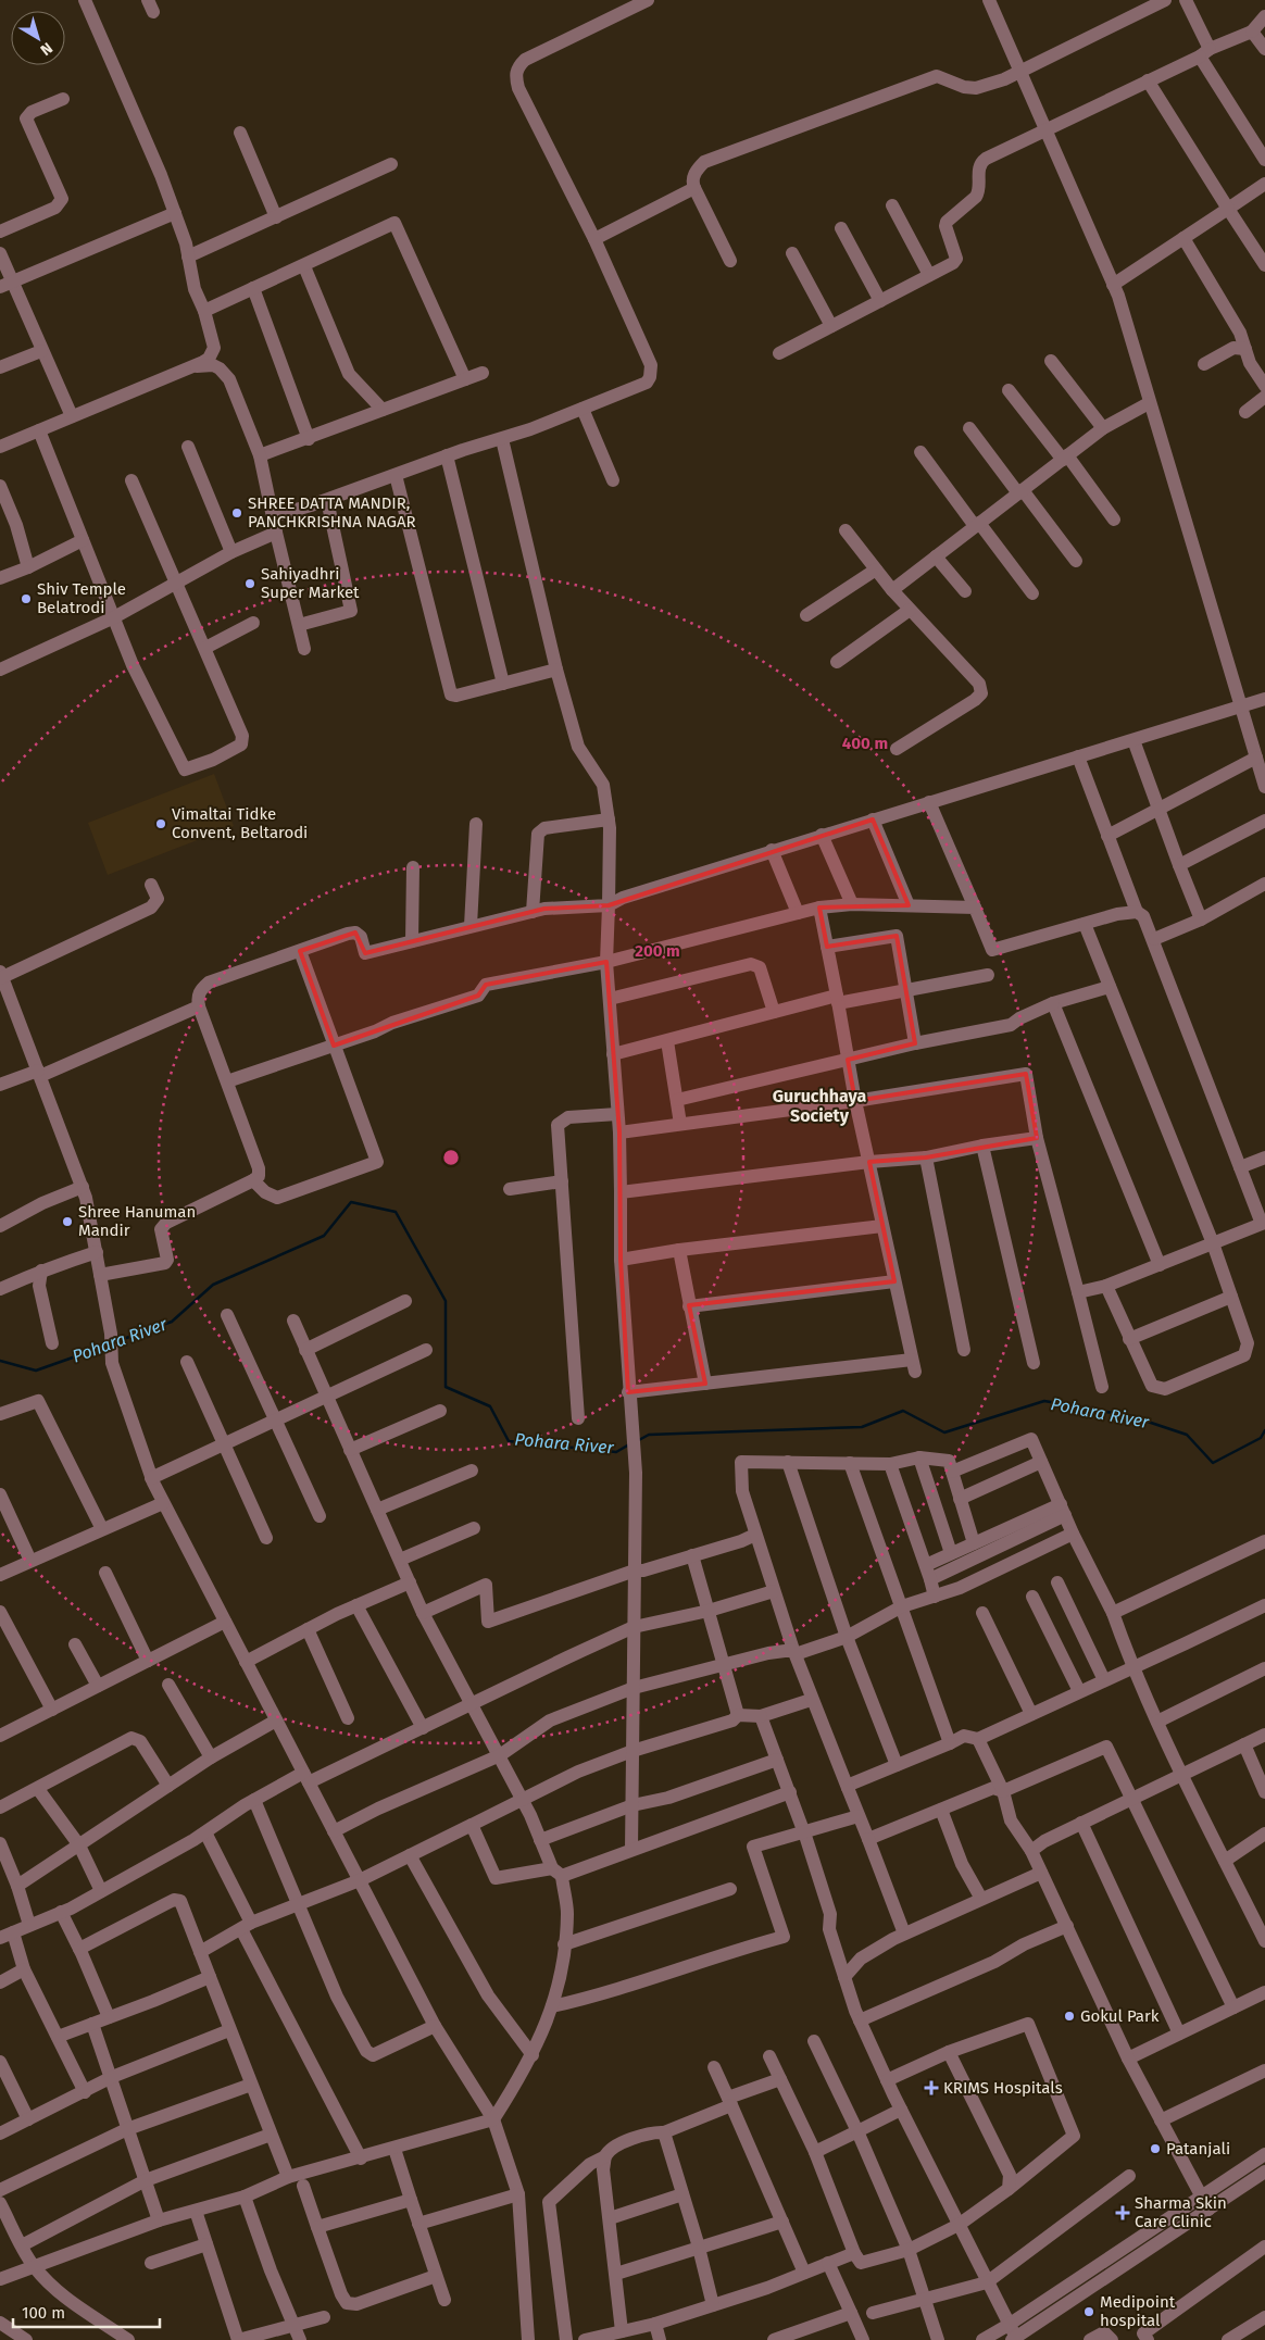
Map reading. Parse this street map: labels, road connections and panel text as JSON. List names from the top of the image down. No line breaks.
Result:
{"districts":["Guruchhaya Society"],"water":["Pohara River"],"places":{"other":["SHREE DATTA MANDIR, PANCHKRISHNA NAGAR","Sahiyadhri Super Market","Shiv Temple Belatrodi","Vimaltai Tidke Convent, Beltarodi","Shree Hanuman Mandir","Gokul Park","Patanjali","Medipoint hospital"],"health":["KRIMS Hospitals","Sharma Skin Care Clinic"]},"scale_bar":"100 m","north":"bottom right","rings":["400 m","200 m"]}
